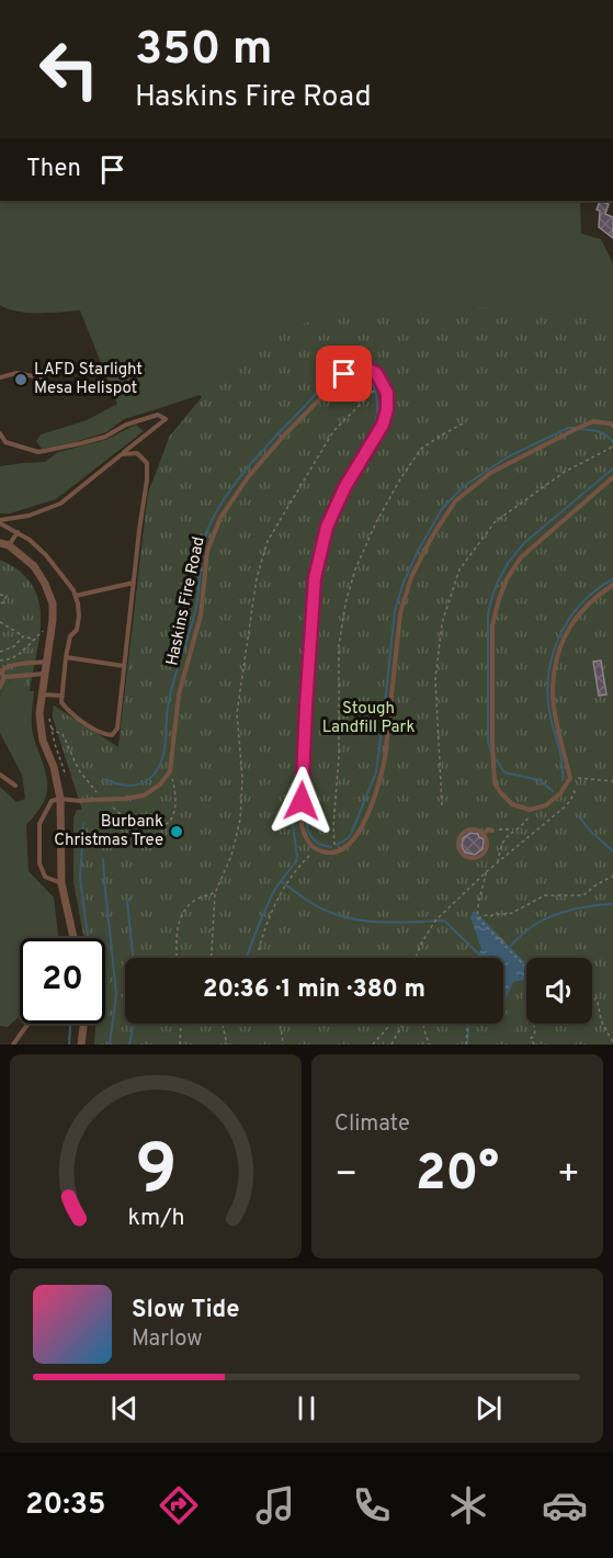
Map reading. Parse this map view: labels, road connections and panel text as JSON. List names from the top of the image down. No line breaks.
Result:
{"streets":{"lane":["Haskins Fire Road"]},"parks":["Stough Landfill Park"],"places":["LAFD Starlight Mesa Helispot","Burbank Christmas Tree"],"page":{"turn":["350 m","Haskins Fire Road"],"then":"Then","limit":"20","trip":"20:36 · 1 min · 380 m","tile":"Climate","heat":["−","20°","+"],"song":["Slow Tide","Marlow"],"tabs":"20:35","gauge":["9","km/h"]}}
